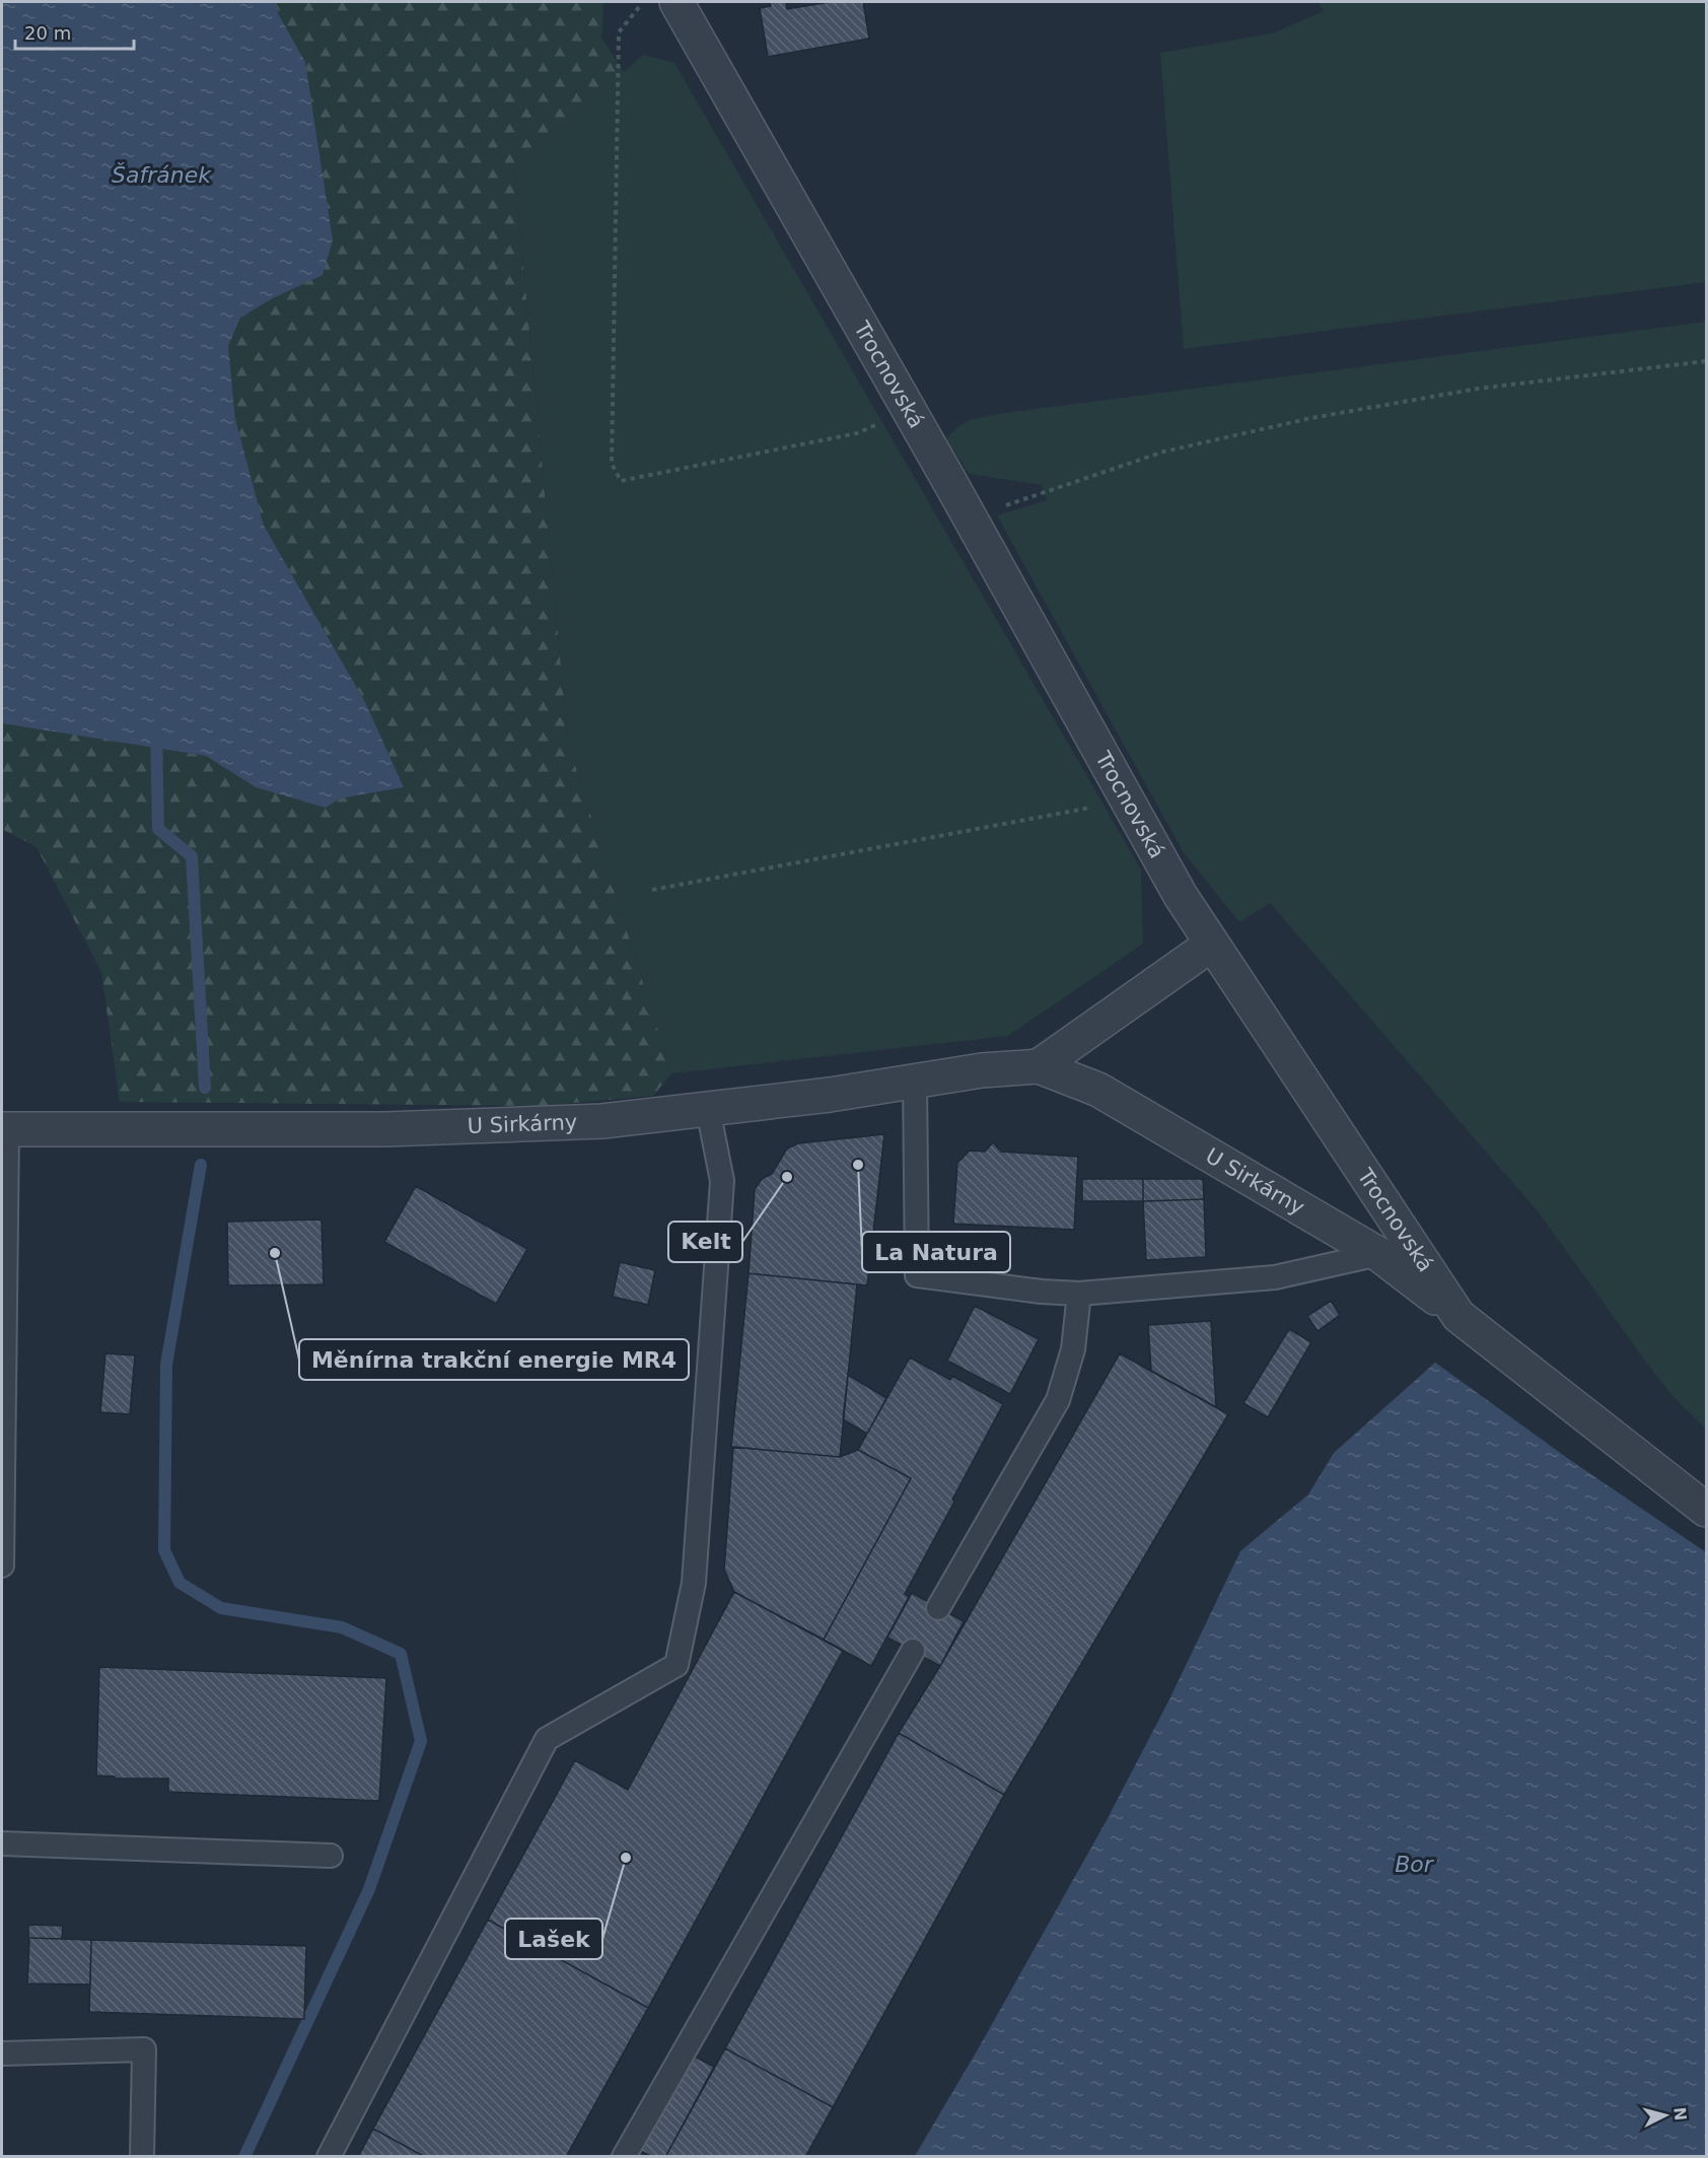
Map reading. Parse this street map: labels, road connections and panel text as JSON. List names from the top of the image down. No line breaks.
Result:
{"streets":{"street":["Trocnovská","U Sirkárny"]},"crossings":[["Trocnovská","U Sirkárny"]],"water":["Šafránek","Bor"],"places":["La Natura","Kelt","Měnírna trakční energie MR4","Lašek"],"scale_bar":"20 m","north":"right"}
